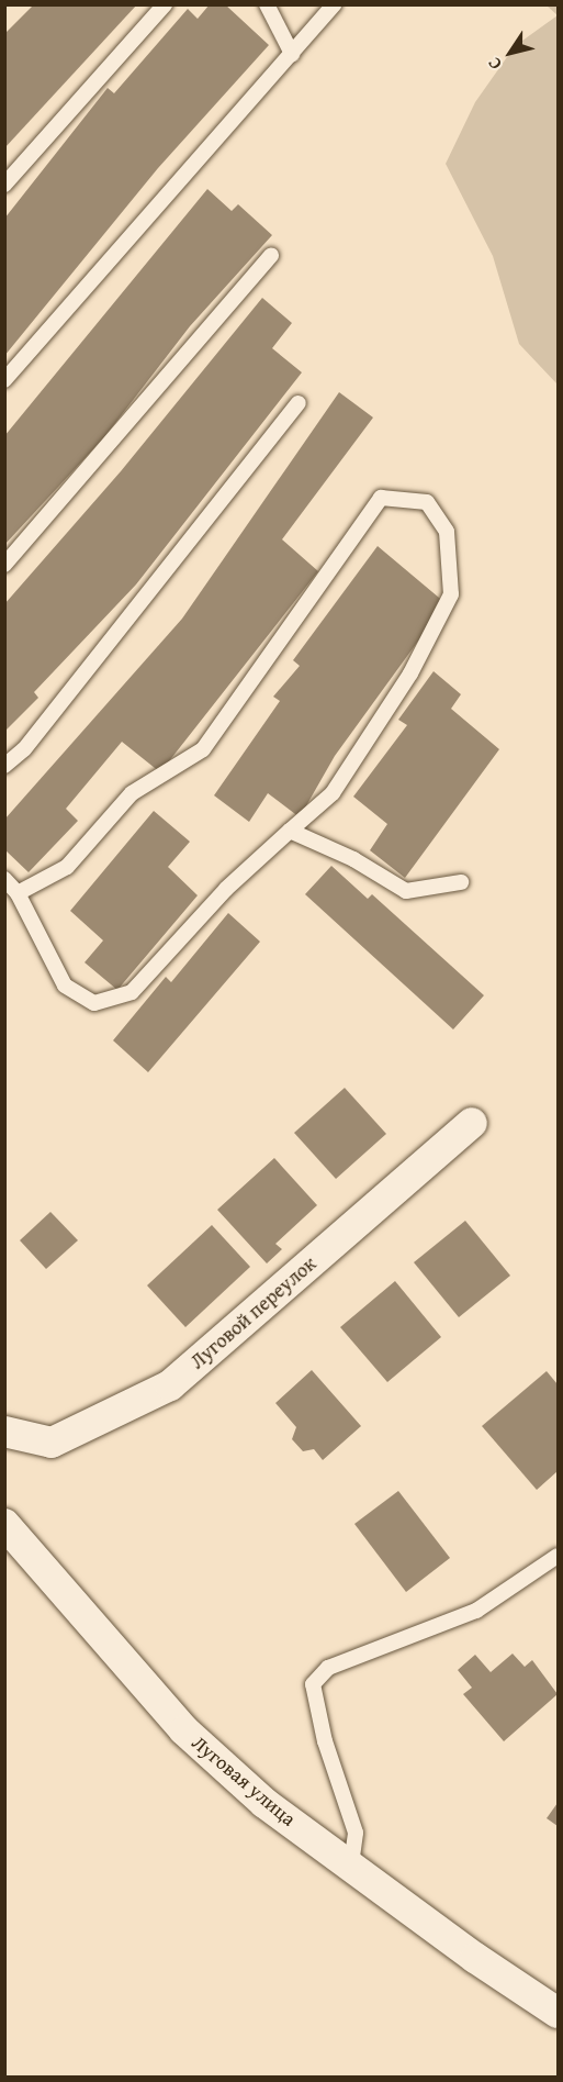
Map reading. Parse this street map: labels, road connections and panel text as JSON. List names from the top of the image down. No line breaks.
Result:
{"streets":{"street":["Луговой переулок","Луговая улица"]},"north":"bottom left"}
